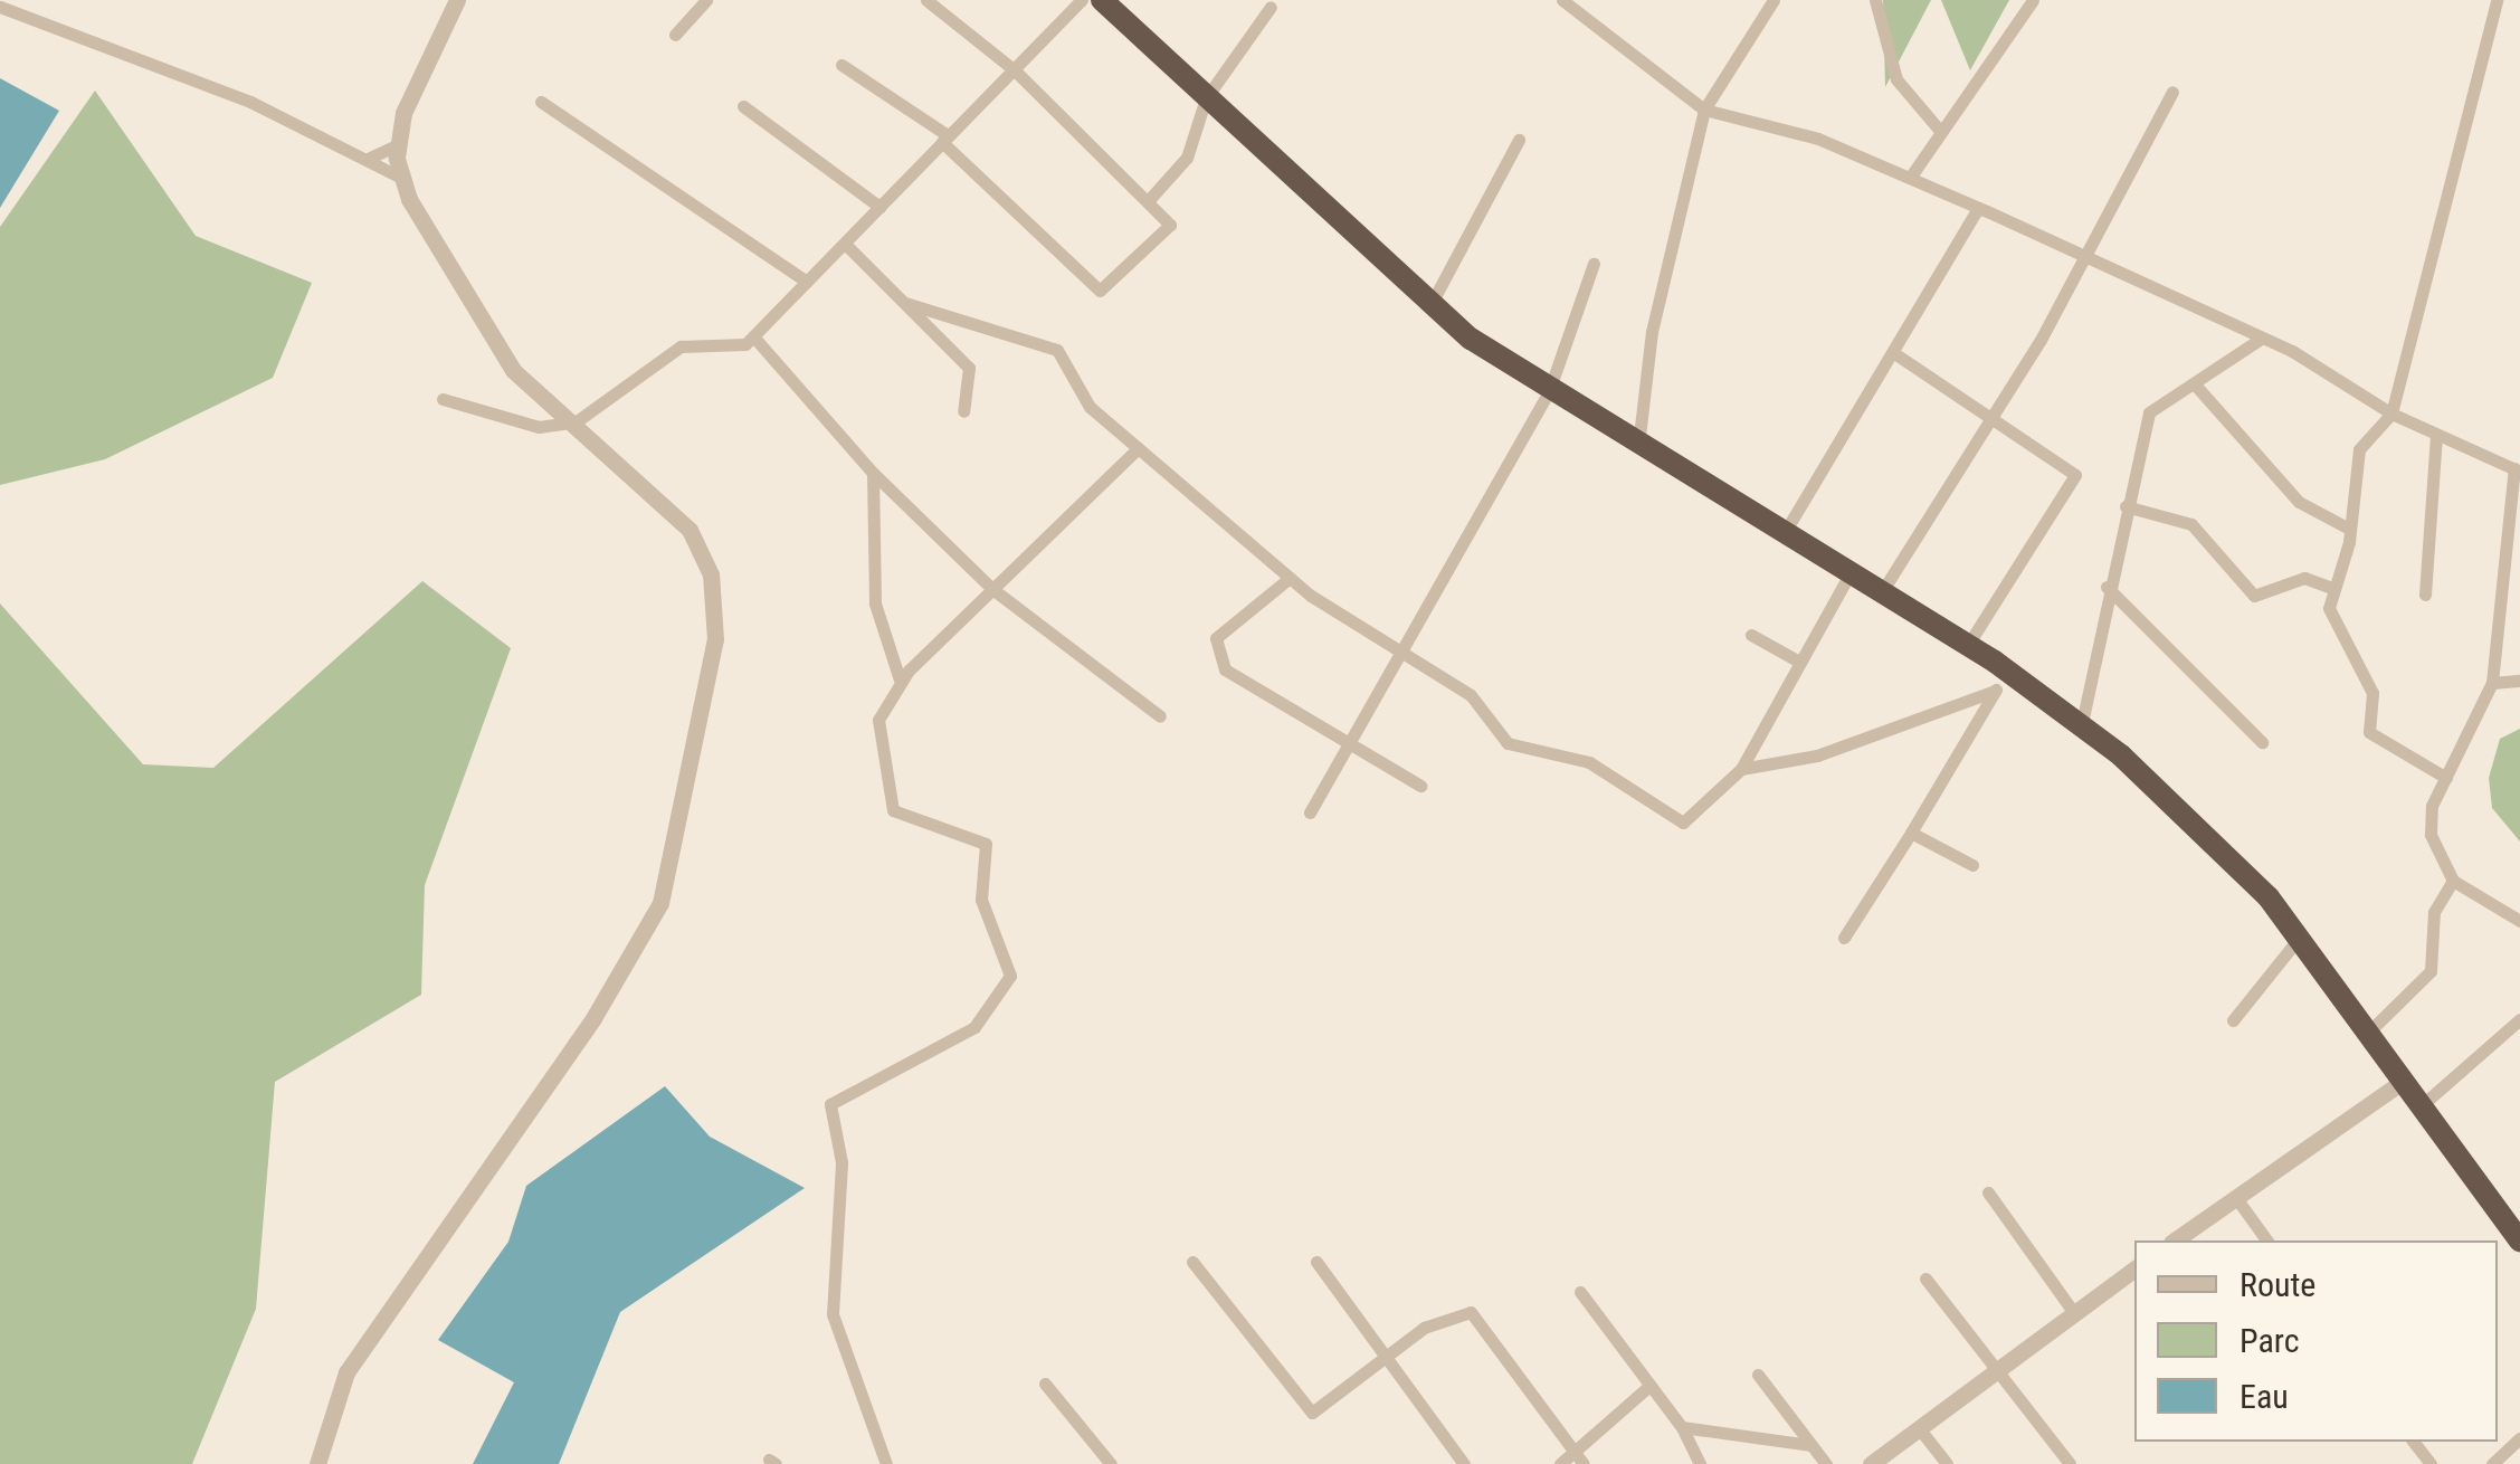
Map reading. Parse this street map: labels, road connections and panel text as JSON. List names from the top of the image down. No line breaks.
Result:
{"legend":["Route","Parc","Eau"]}
